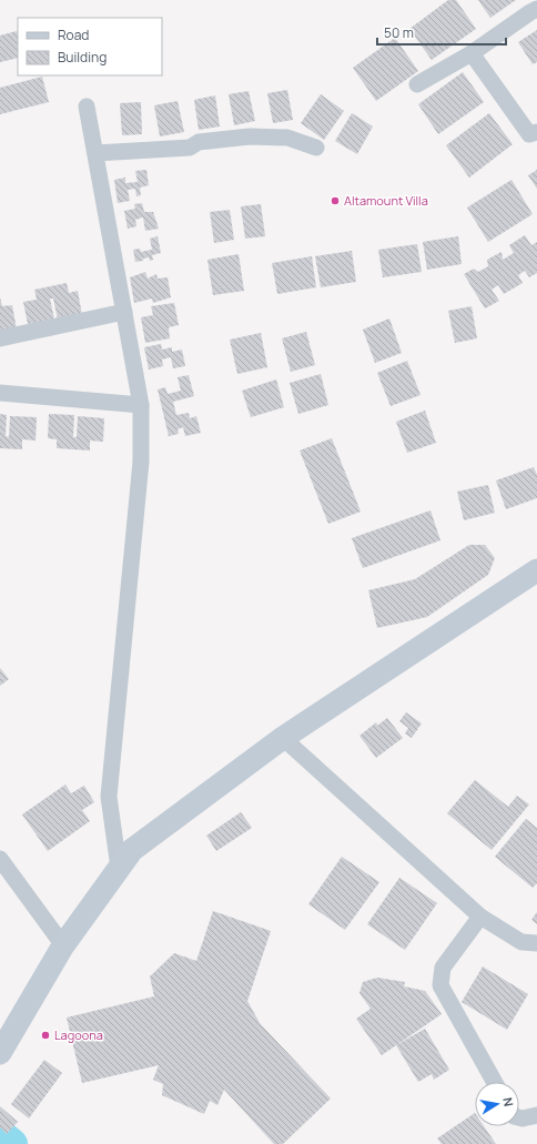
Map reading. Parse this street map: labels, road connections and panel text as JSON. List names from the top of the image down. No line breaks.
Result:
{"places":["Altamount Villa","Lagoona"],"legend":["Road","Building"],"scale_bar":"50 m","north":"right"}
